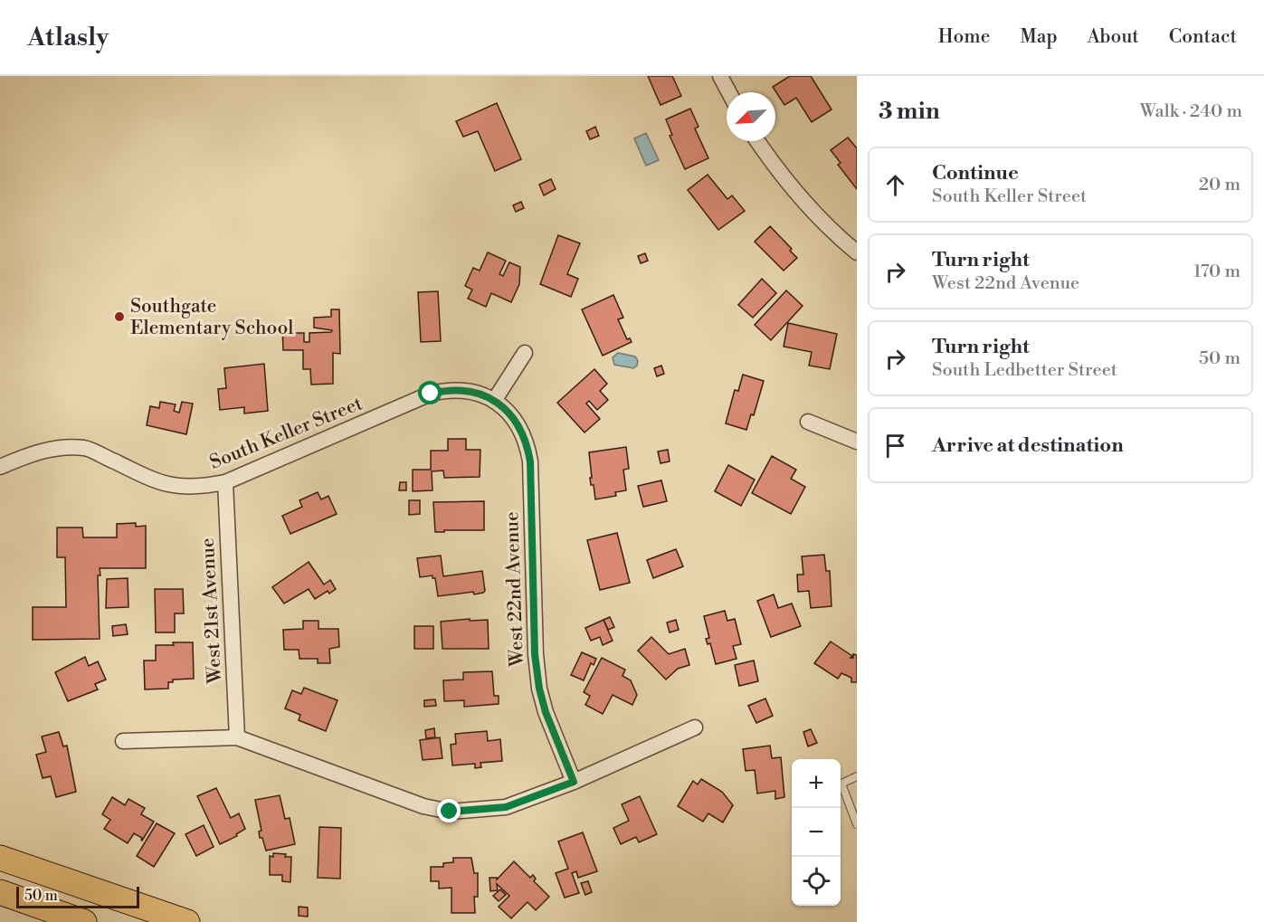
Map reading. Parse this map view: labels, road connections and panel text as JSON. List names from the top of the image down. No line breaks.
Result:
{"streets":{"street":["South Keller Street","West 22nd Avenue","West 21st Avenue"]},"crossings":[["South Keller Street","West 22nd Avenue"],["South Keller Street","West 21st Avenue"]],"places":["Southgate Elementary School"],"scale_bar":"50 m","north":"bottom left","page":{"header":"Atlasly","nav":["Home","Map","About","Contact"],"heading":["3 min","Walk · 240 m"],"list":[["Continue","South Keller Street","20 m"],["Turn right","West 22nd Avenue","170 m"],["Turn right","South Ledbetter Street","50 m"],"Arrive at destination"],"map_buttons":["+","−"],"scale":"50 m"}}
